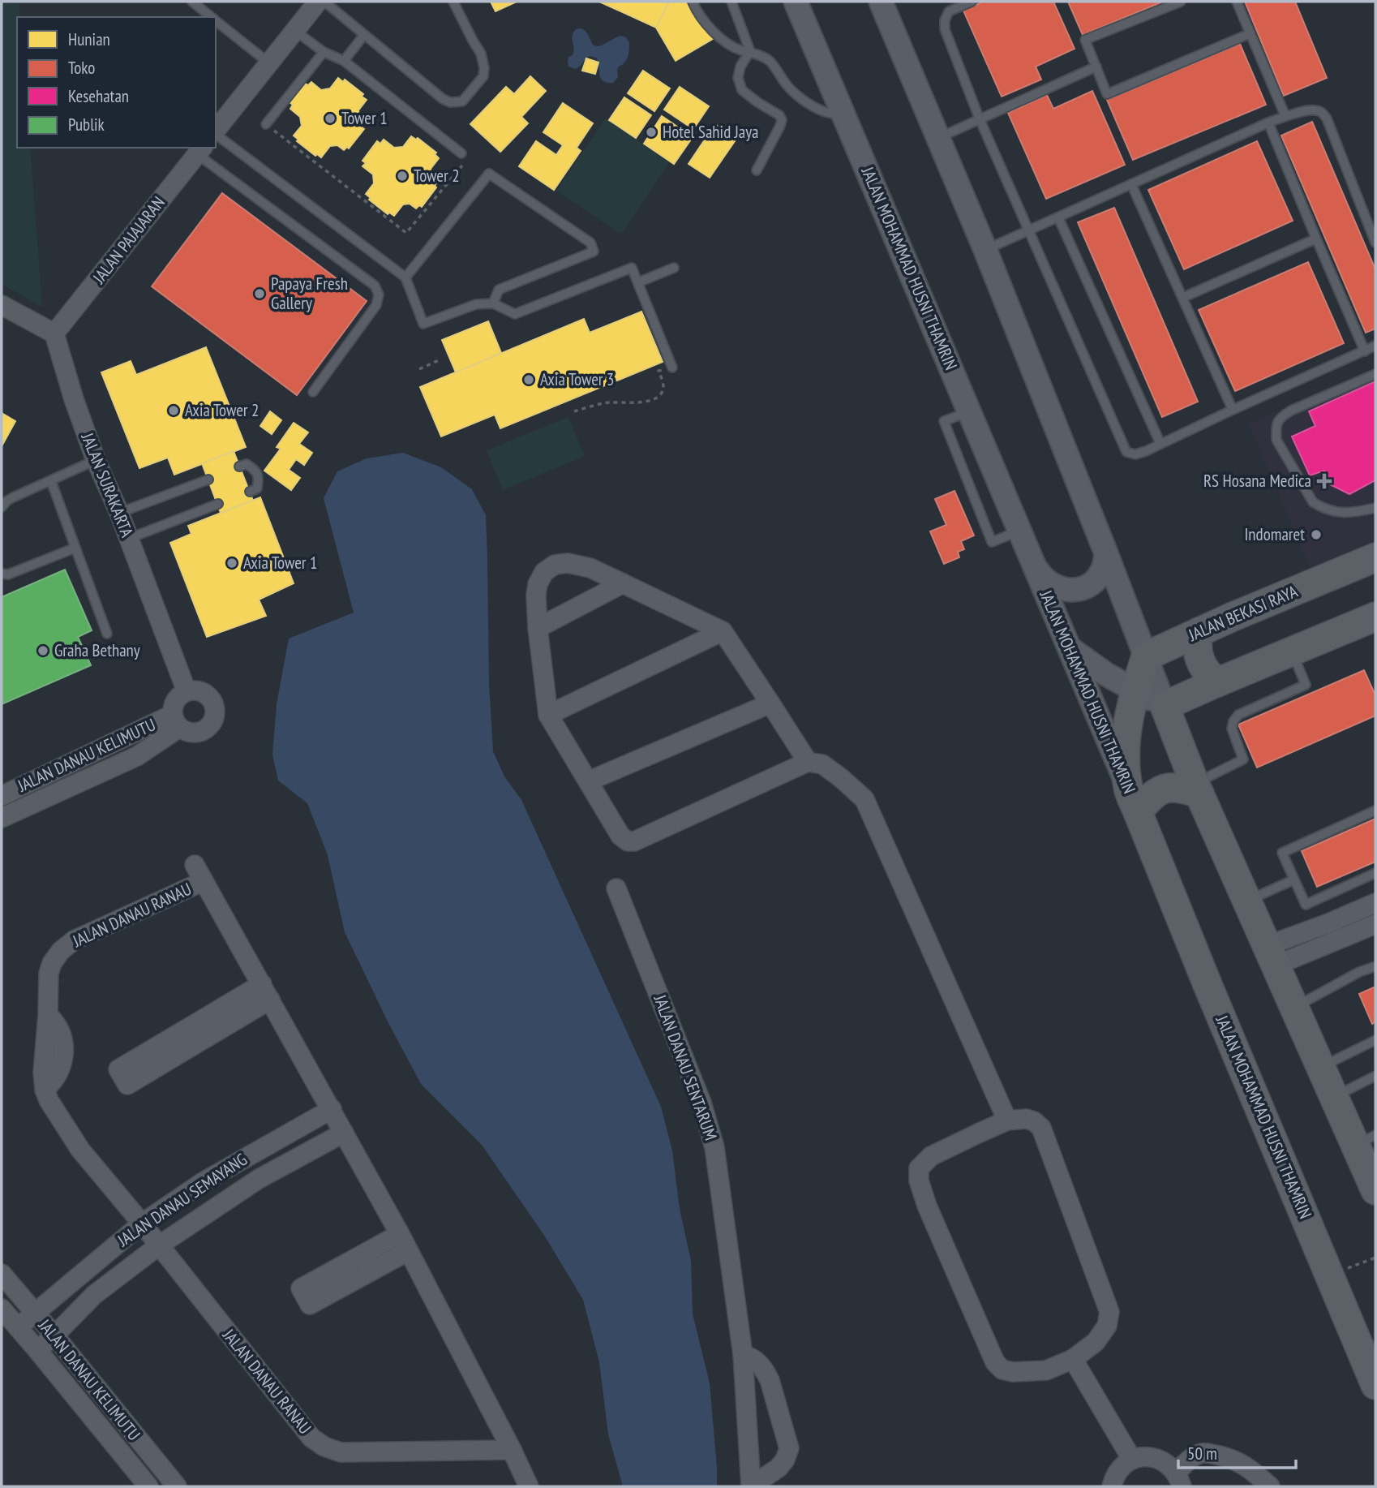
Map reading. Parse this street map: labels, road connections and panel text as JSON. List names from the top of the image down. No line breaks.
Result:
{"streets":{"main road":["JALAN MOHAMMAD HUSNI THAMRIN","JALAN BEKASI RAYA"],"street":["JALAN PAJAJARAN","JALAN SURAKARTA","JALAN DANAU KELIMUTU","JALAN DANAU RANAU","JALAN DANAU SENTARUM","JALAN DANAU SEMAYANG"]},"crossings":[["JALAN PAJAJARAN","JALAN SURAKARTA"],["JALAN SURAKARTA","JALAN DANAU KELIMUTU"],["JALAN DANAU KELIMUTU","JALAN DANAU SEMAYANG"],["JALAN DANAU RANAU","JALAN DANAU SEMAYANG"]],"places":{"other":["Tower 1","Hotel Sahid Jaya","Tower 2","Papaya Fresh Gallery","Axia Tower 3","Axia Tower 2","Indomaret","Axia Tower 1","Graha Bethany"],"health":["RS Hosana Medica"]},"legend":["Hunian","Toko","Kesehatan","Publik"],"scale_bar":"50 m"}
